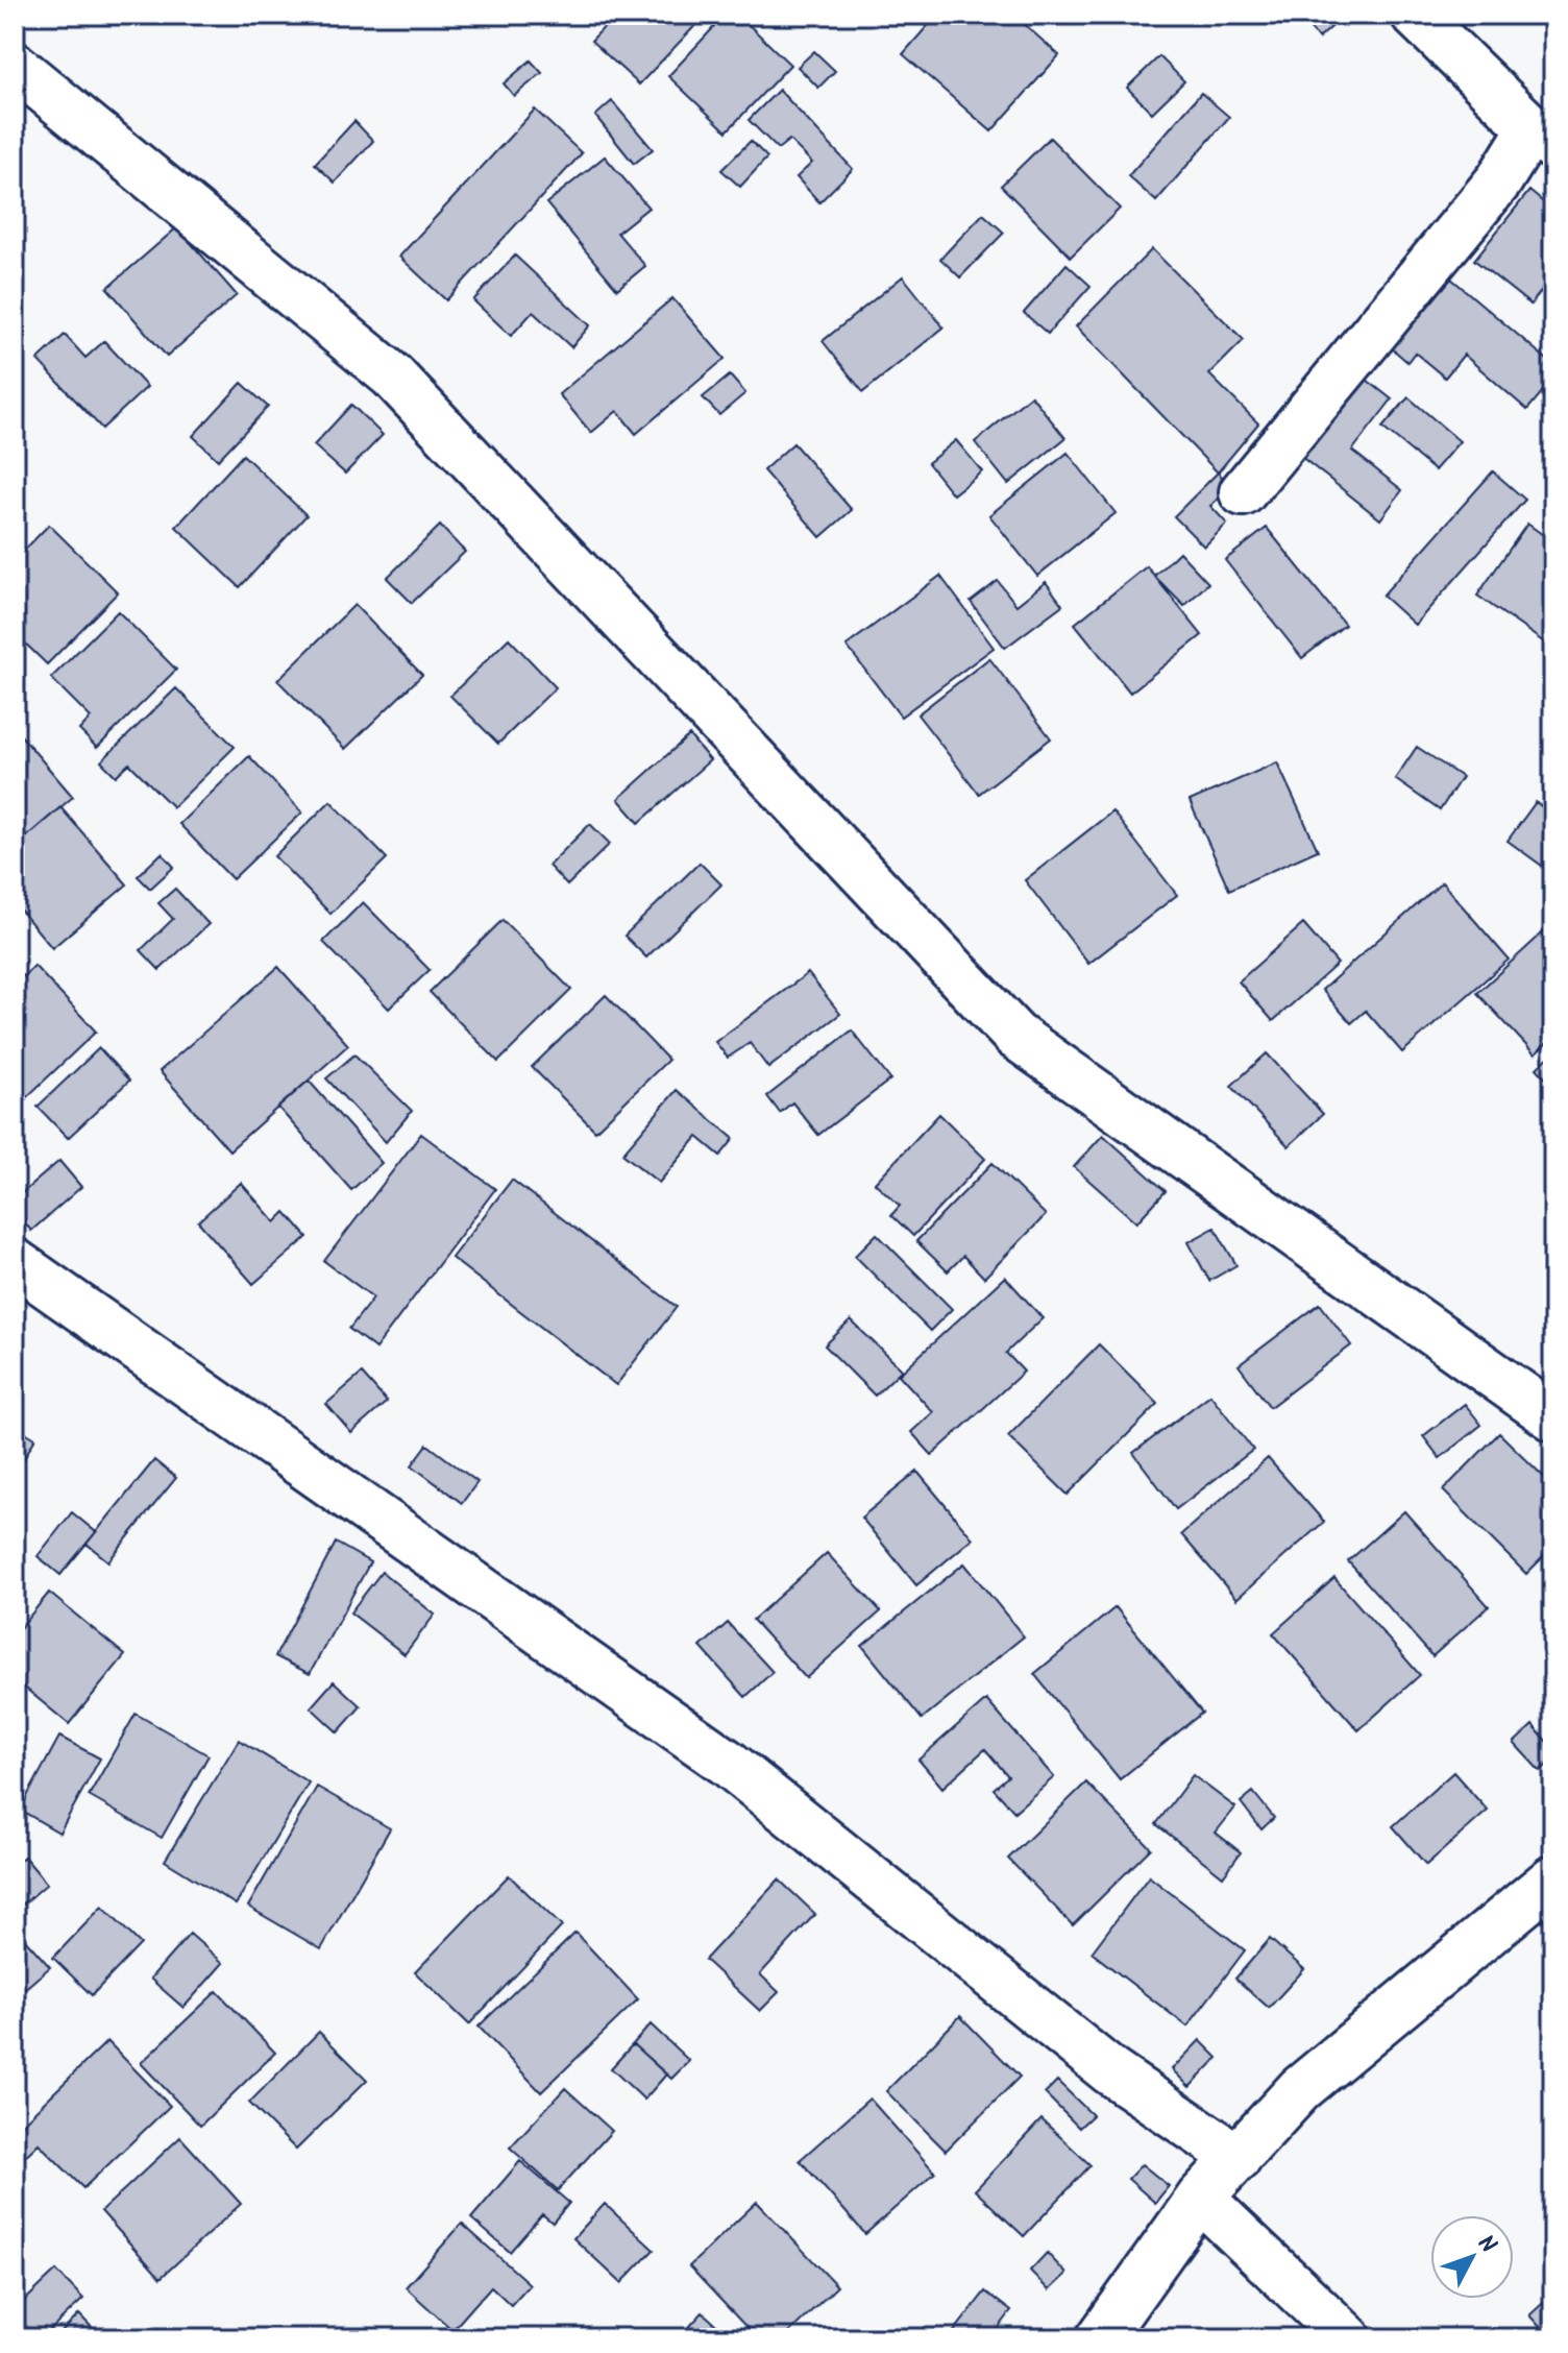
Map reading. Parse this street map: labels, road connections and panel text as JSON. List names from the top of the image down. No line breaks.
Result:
{"north":"top right"}
